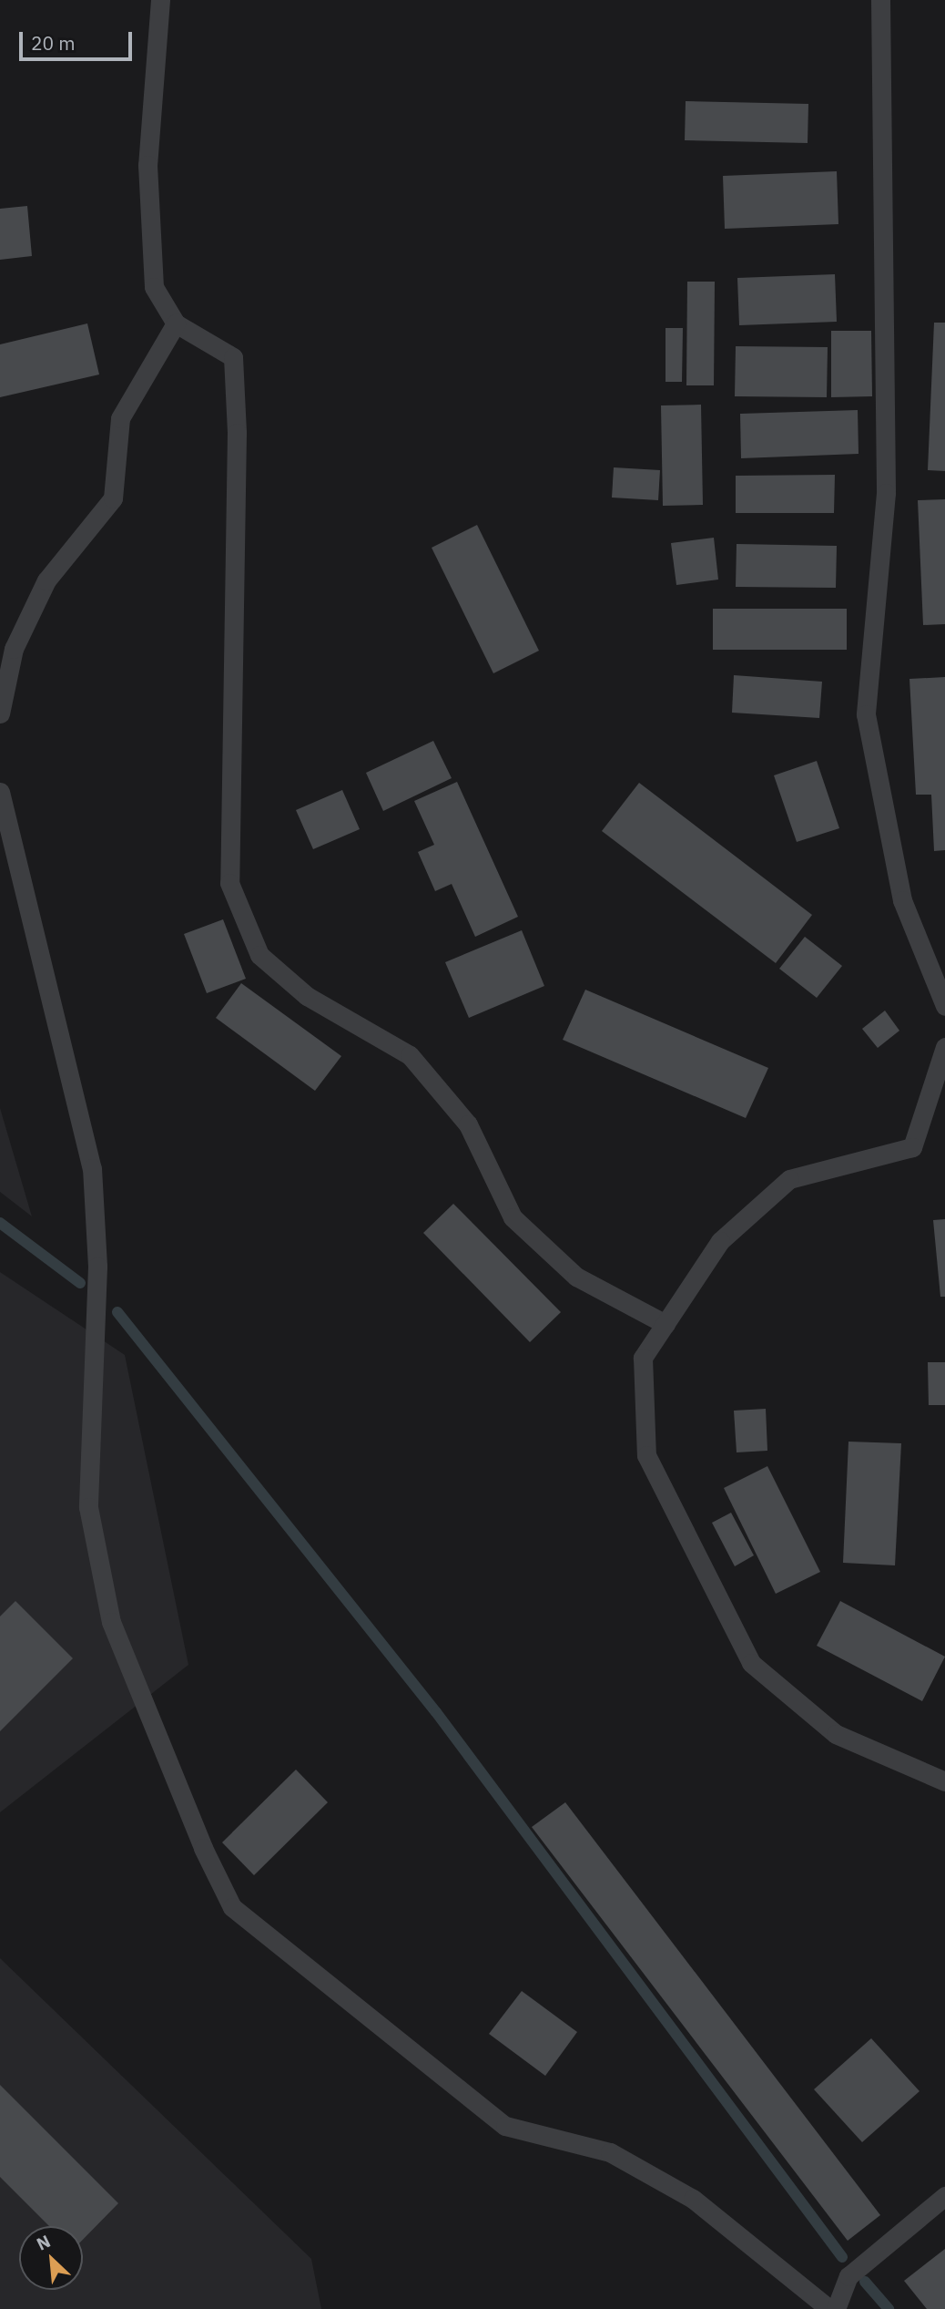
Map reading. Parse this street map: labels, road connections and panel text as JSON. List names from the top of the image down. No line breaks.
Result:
{"scale_bar":"20 m","north":"top left"}
